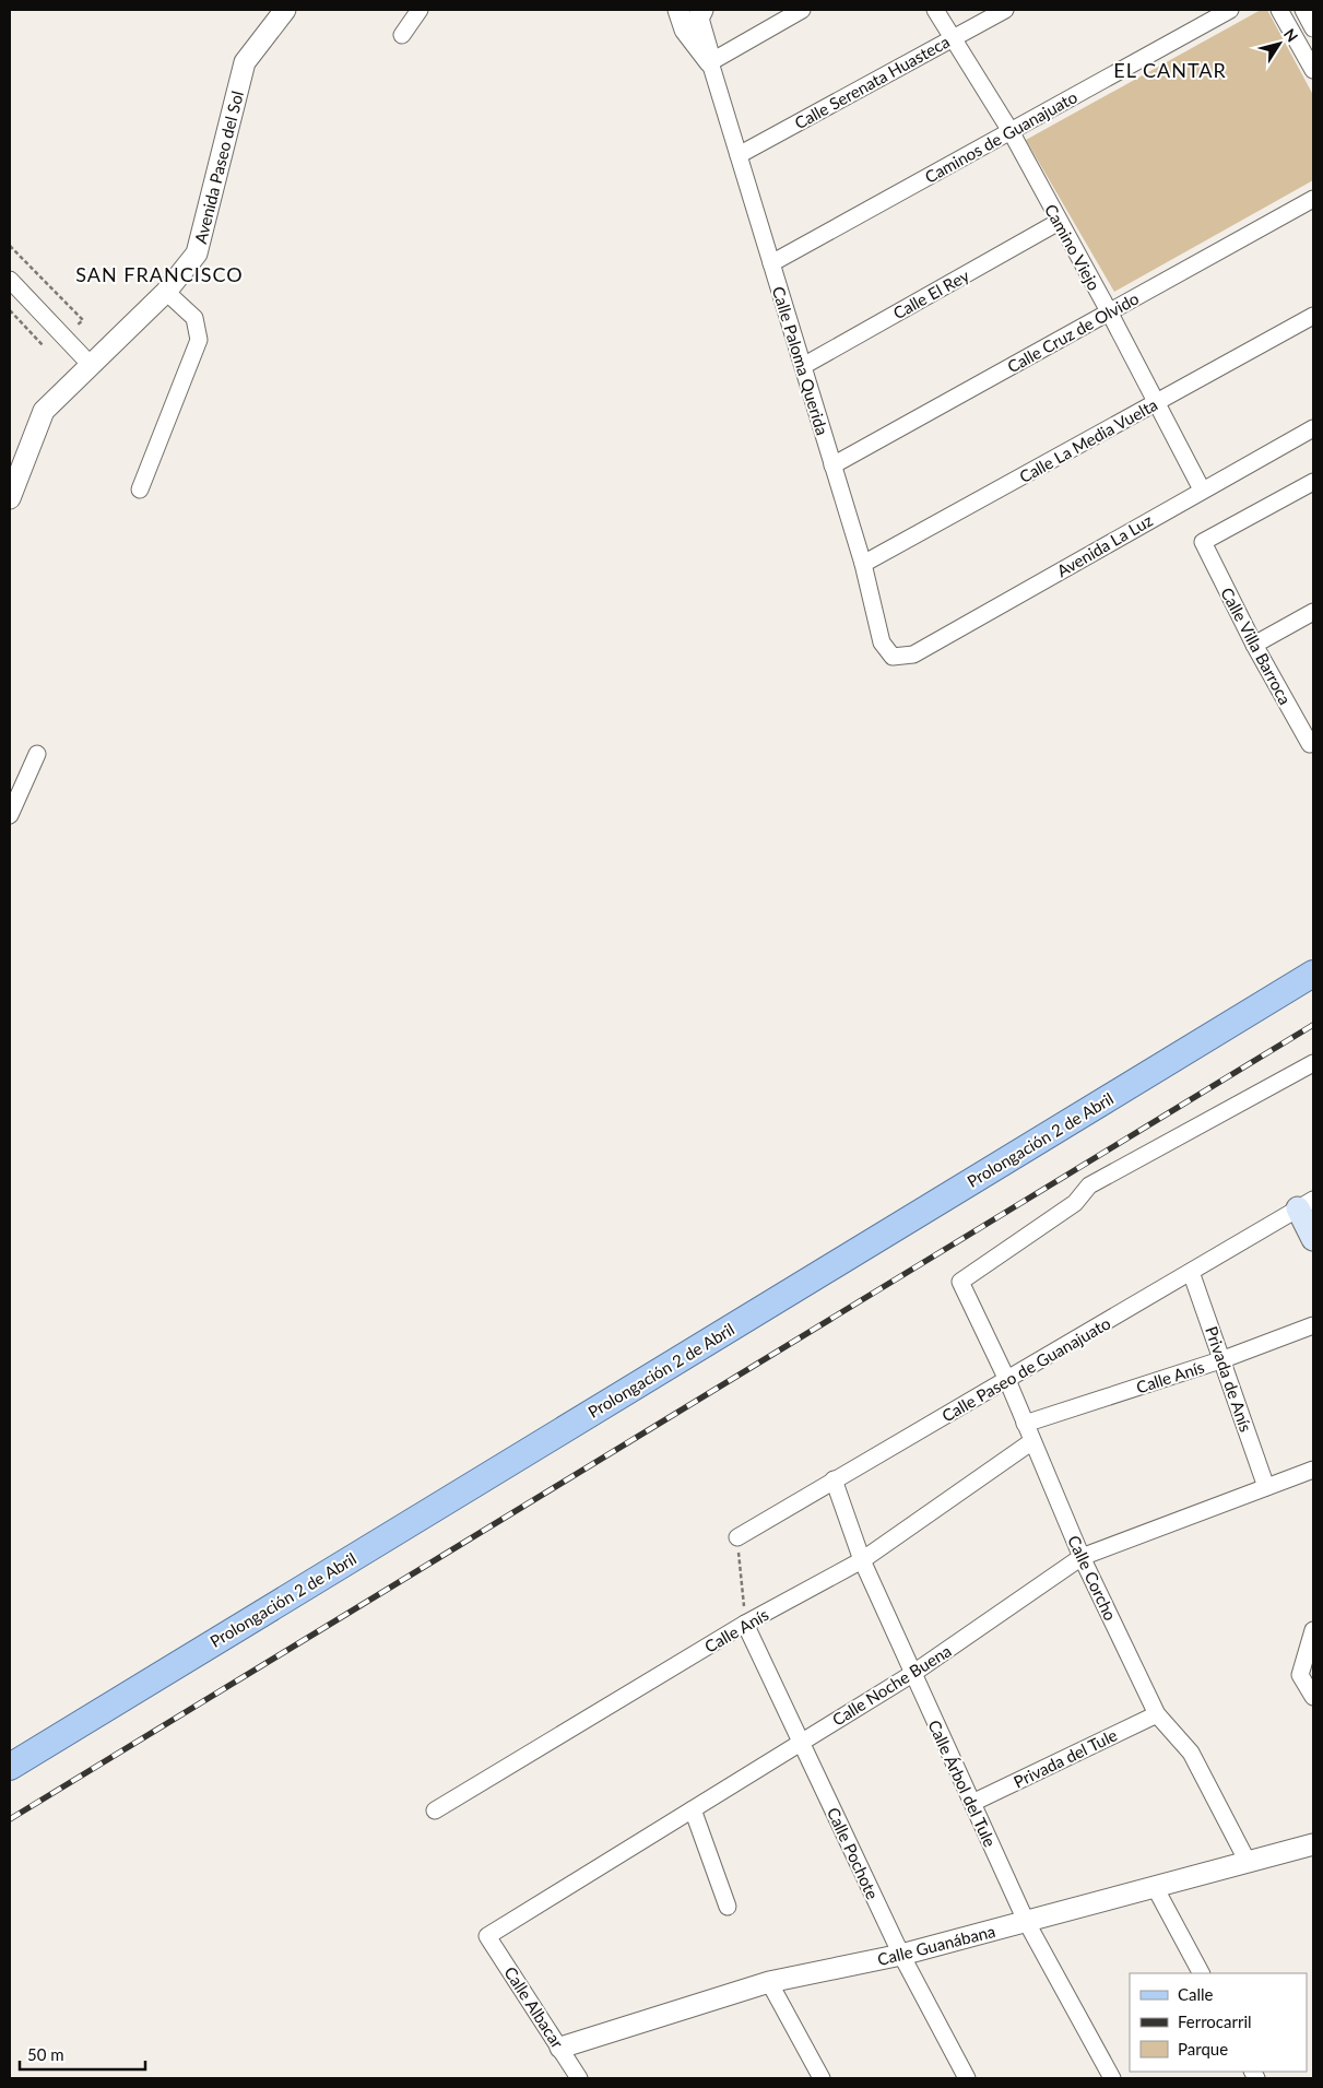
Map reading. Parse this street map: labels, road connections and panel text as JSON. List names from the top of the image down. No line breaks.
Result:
{"streets":{"main road":["Prolongación 2 de Abril"],"street":["Calle Serenata Huasteca","Caminos de Guanajuato","Avenida Paseo del Sol","Camino Viejo","Calle El Rey","Calle Cruz de Olvido","Calle Paloma Querida","Calle La Media Vuelta","Avenida La Luz","Calle Villa Barroca","Calle Paseo de Guanajuato","Calle Anís","Privada de Anís","Calle Corcho","Calle Noche Buena","Privada del Tule","Calle Árbol del Tule","Calle Pochote","Calle Guanábana","Calle Albacar"]},"crossings":[["Calle Serenata Huasteca","Camino Viejo"],["Calle Serenata Huasteca","Calle Paloma Querida"],["Caminos de Guanajuato","Camino Viejo"],["Caminos de Guanajuato","Calle Paloma Querida"],["Camino Viejo","Calle El Rey"],["Camino Viejo","Calle Cruz de Olvido"],["Camino Viejo","Calle La Media Vuelta"],["Camino Viejo","Avenida La Luz"],["Calle El Rey","Calle Paloma Querida"],["Calle Cruz de Olvido","Calle Paloma Querida"],["Calle Paloma Querida","Calle La Media Vuelta"],["Calle Paloma Querida","Avenida La Luz"],["Calle Paseo de Guanajuato","Privada de Anís"],["Calle Paseo de Guanajuato","Calle Corcho"],["Calle Paseo de Guanajuato","Calle Árbol del Tule"],["Calle Anís","Privada de Anís"],["Calle Anís","Calle Corcho"],["Calle Anís","Calle Árbol del Tule"],["Calle Anís","Calle Pochote"],["Privada de Anís","Calle Noche Buena"],["Calle Corcho","Calle Noche Buena"],["Calle Corcho","Privada del Tule"],["Calle Corcho","Calle Guanábana"],["Calle Noche Buena","Calle Árbol del Tule"],["Calle Noche Buena","Calle Pochote"],["Calle Noche Buena","Calle Albacar"],["Privada del Tule","Calle Árbol del Tule"],["Calle Árbol del Tule","Calle Guanábana"],["Calle Pochote","Calle Guanábana"],["Calle Guanábana","Calle Albacar"]],"districts":["EL CANTAR","SAN FRANCISCO"],"legend":["Calle","Ferrocarril","Parque"],"scale_bar":"50 m","north":"top right"}
